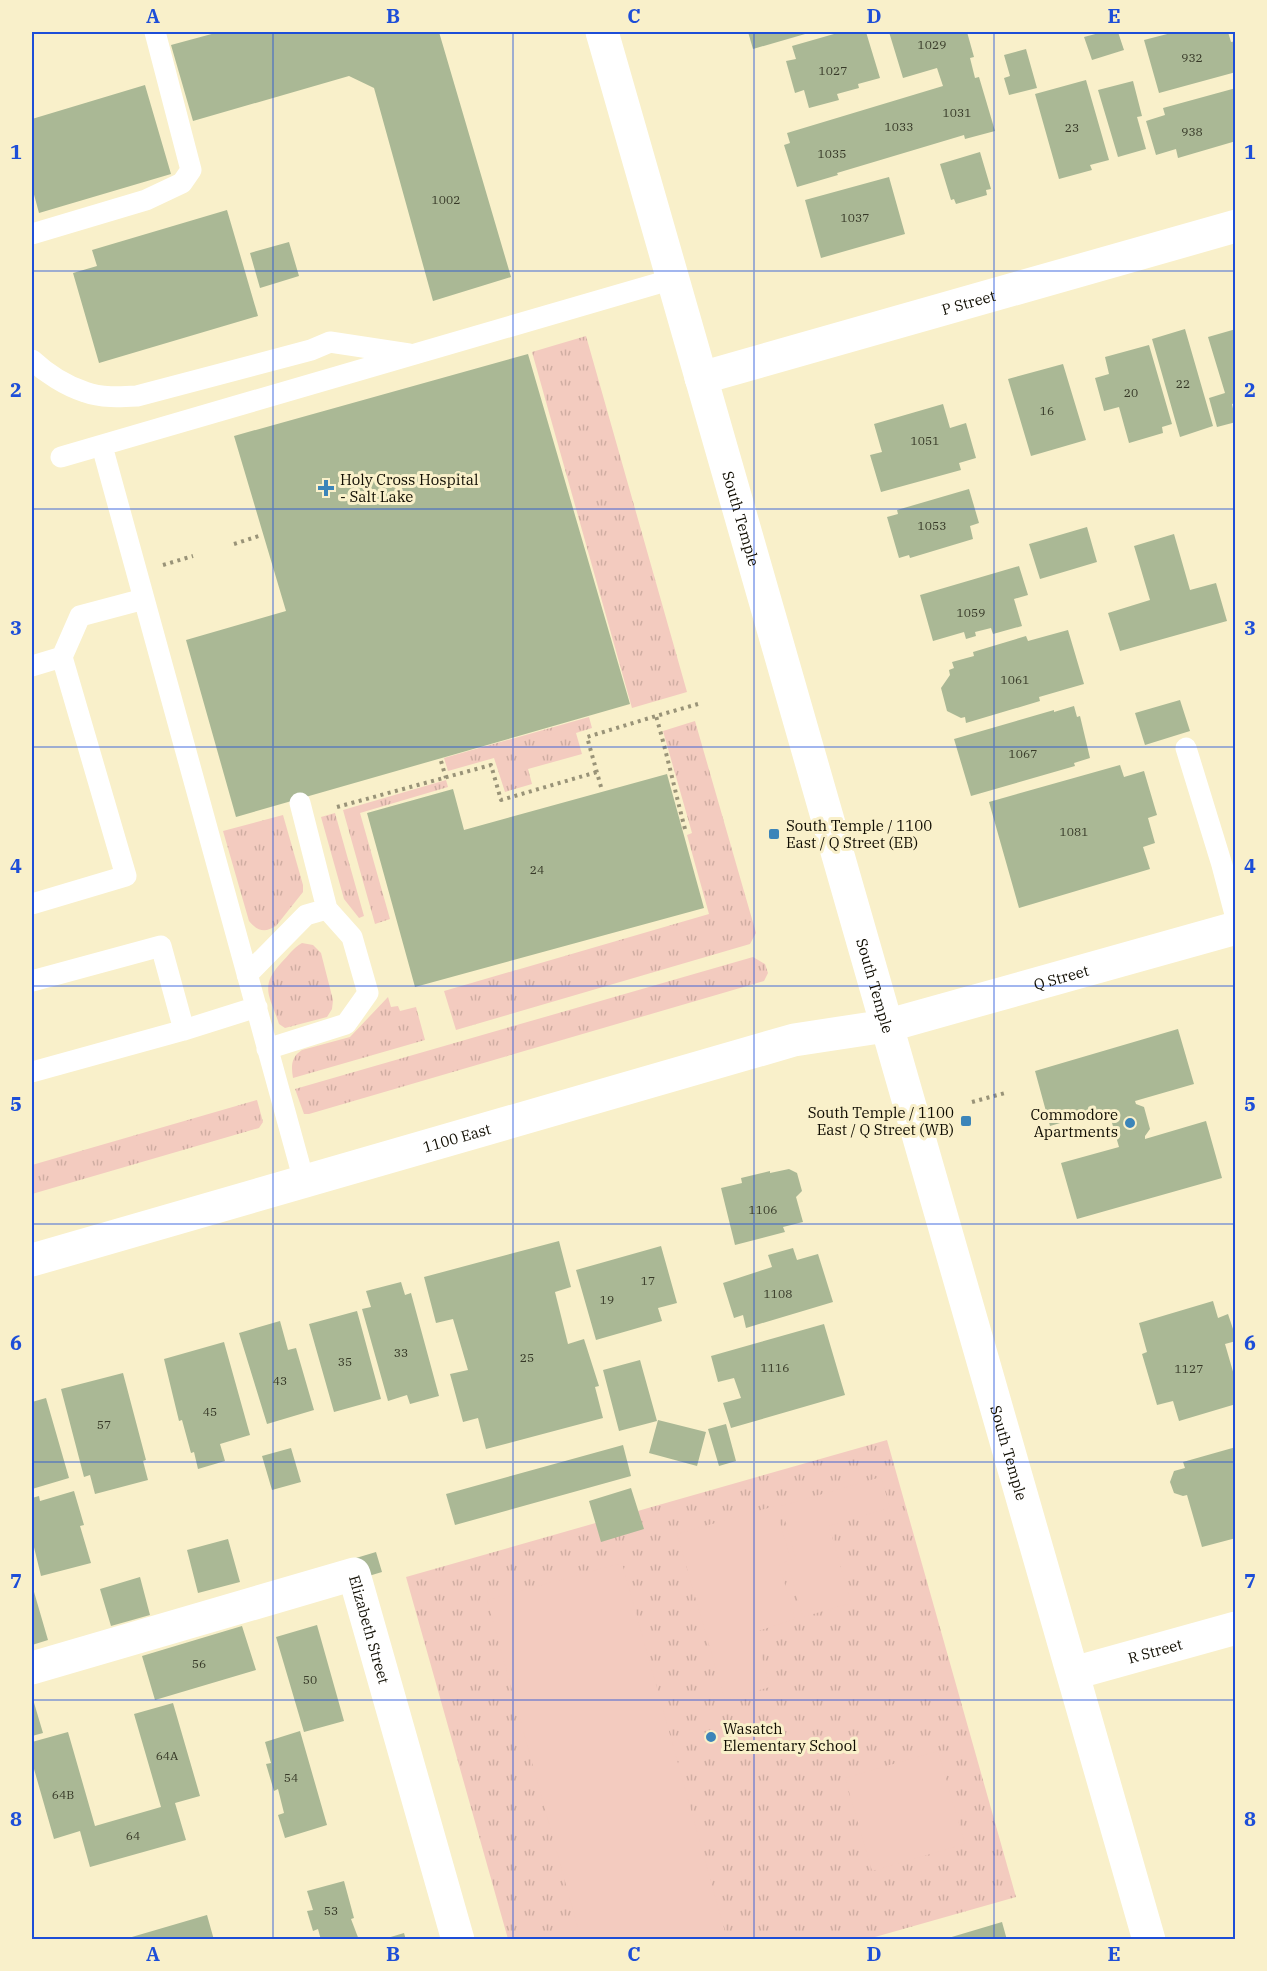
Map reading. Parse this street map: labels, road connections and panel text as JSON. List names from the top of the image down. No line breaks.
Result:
{"streets":{"street":["P Street","South Temple","Q Street","1100 East","Elizabeth Street","R Street"]},"crossings":[["P Street","South Temple"],["South Temple","Q Street"],["South Temple","1100 East"],["South Temple","R Street"],["Q Street","1100 East"]],"places":{"health":["Holy Cross Hospital - Salt Lake"],"transit":["South Temple / 1100 East / Q Street (EB)","South Temple / 1100 East / Q Street (WB)"],"other":["Commodore Apartments","Wasatch Elementary School"]},"house_numbers":["1029","932","1027","1031","1033","23","938","1035","1002","1037","22","20","16","1051","1053","1059","1061","1067","1081","24","1106","17","1108","19","33","25","35","1116","1127","43","45","57","56","50","64A","54","64B","64","53"],"grid":{"columns":["A","B","C","D","E"],"rows":["1","2","3","4","5","6","7","8"]}}
